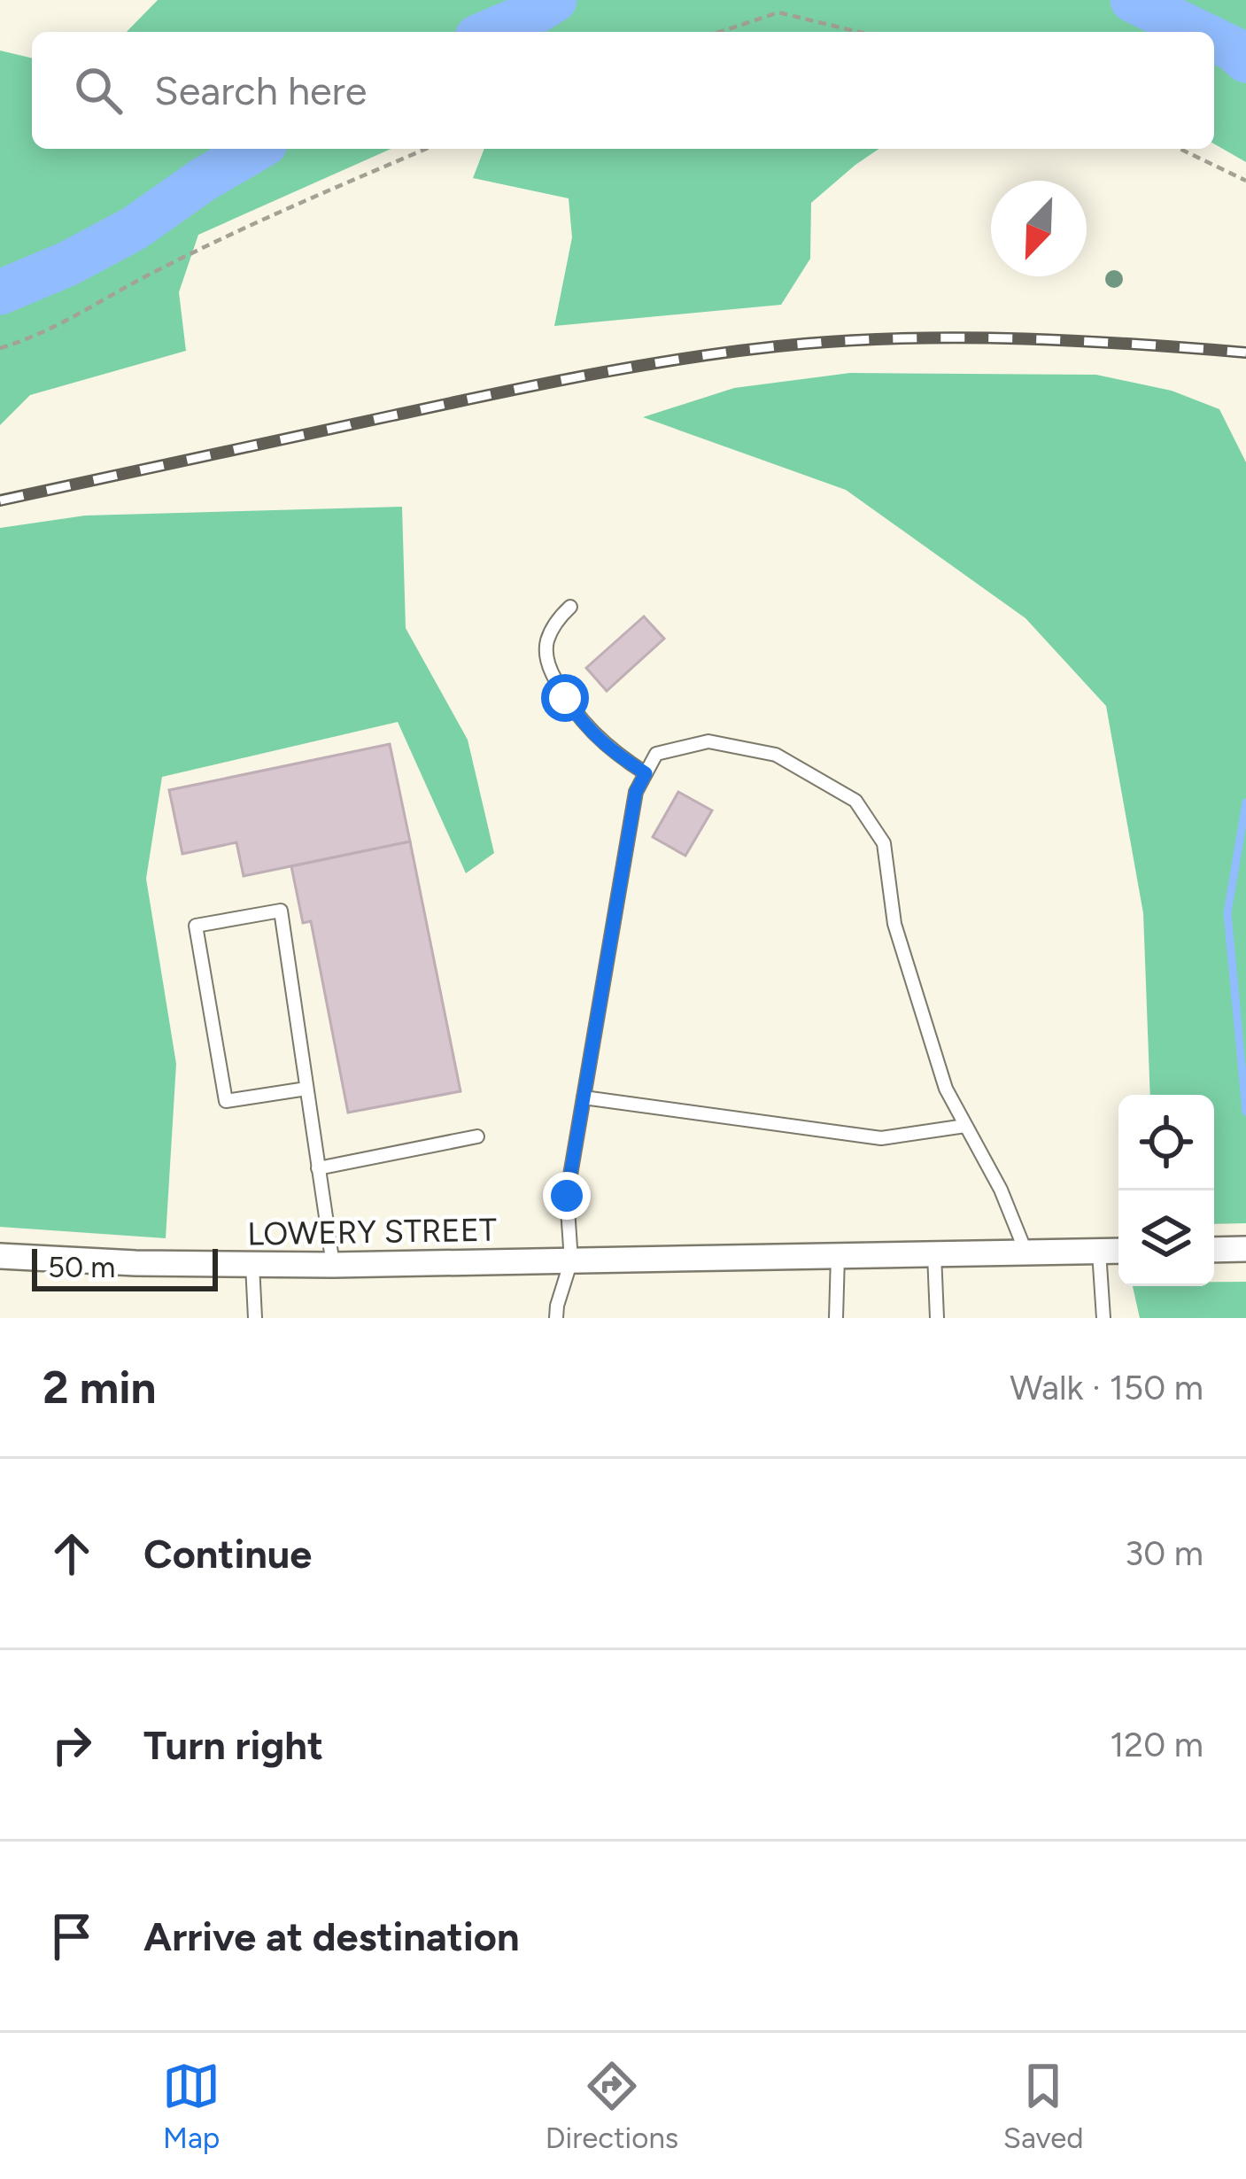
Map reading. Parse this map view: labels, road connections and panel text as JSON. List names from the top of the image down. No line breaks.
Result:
{"streets":{"street":["LOWERY STREET"]},"scale_bar":"50 m","north":"bottom left","page":{"search":"Search here","scale":"50 m","heading":["2 min","Walk · 150 m"],"list":[["Continue","30 m"],["Turn right","120 m"],"Arrive at destination"],"nav":["Map","Directions","Saved"]}}
